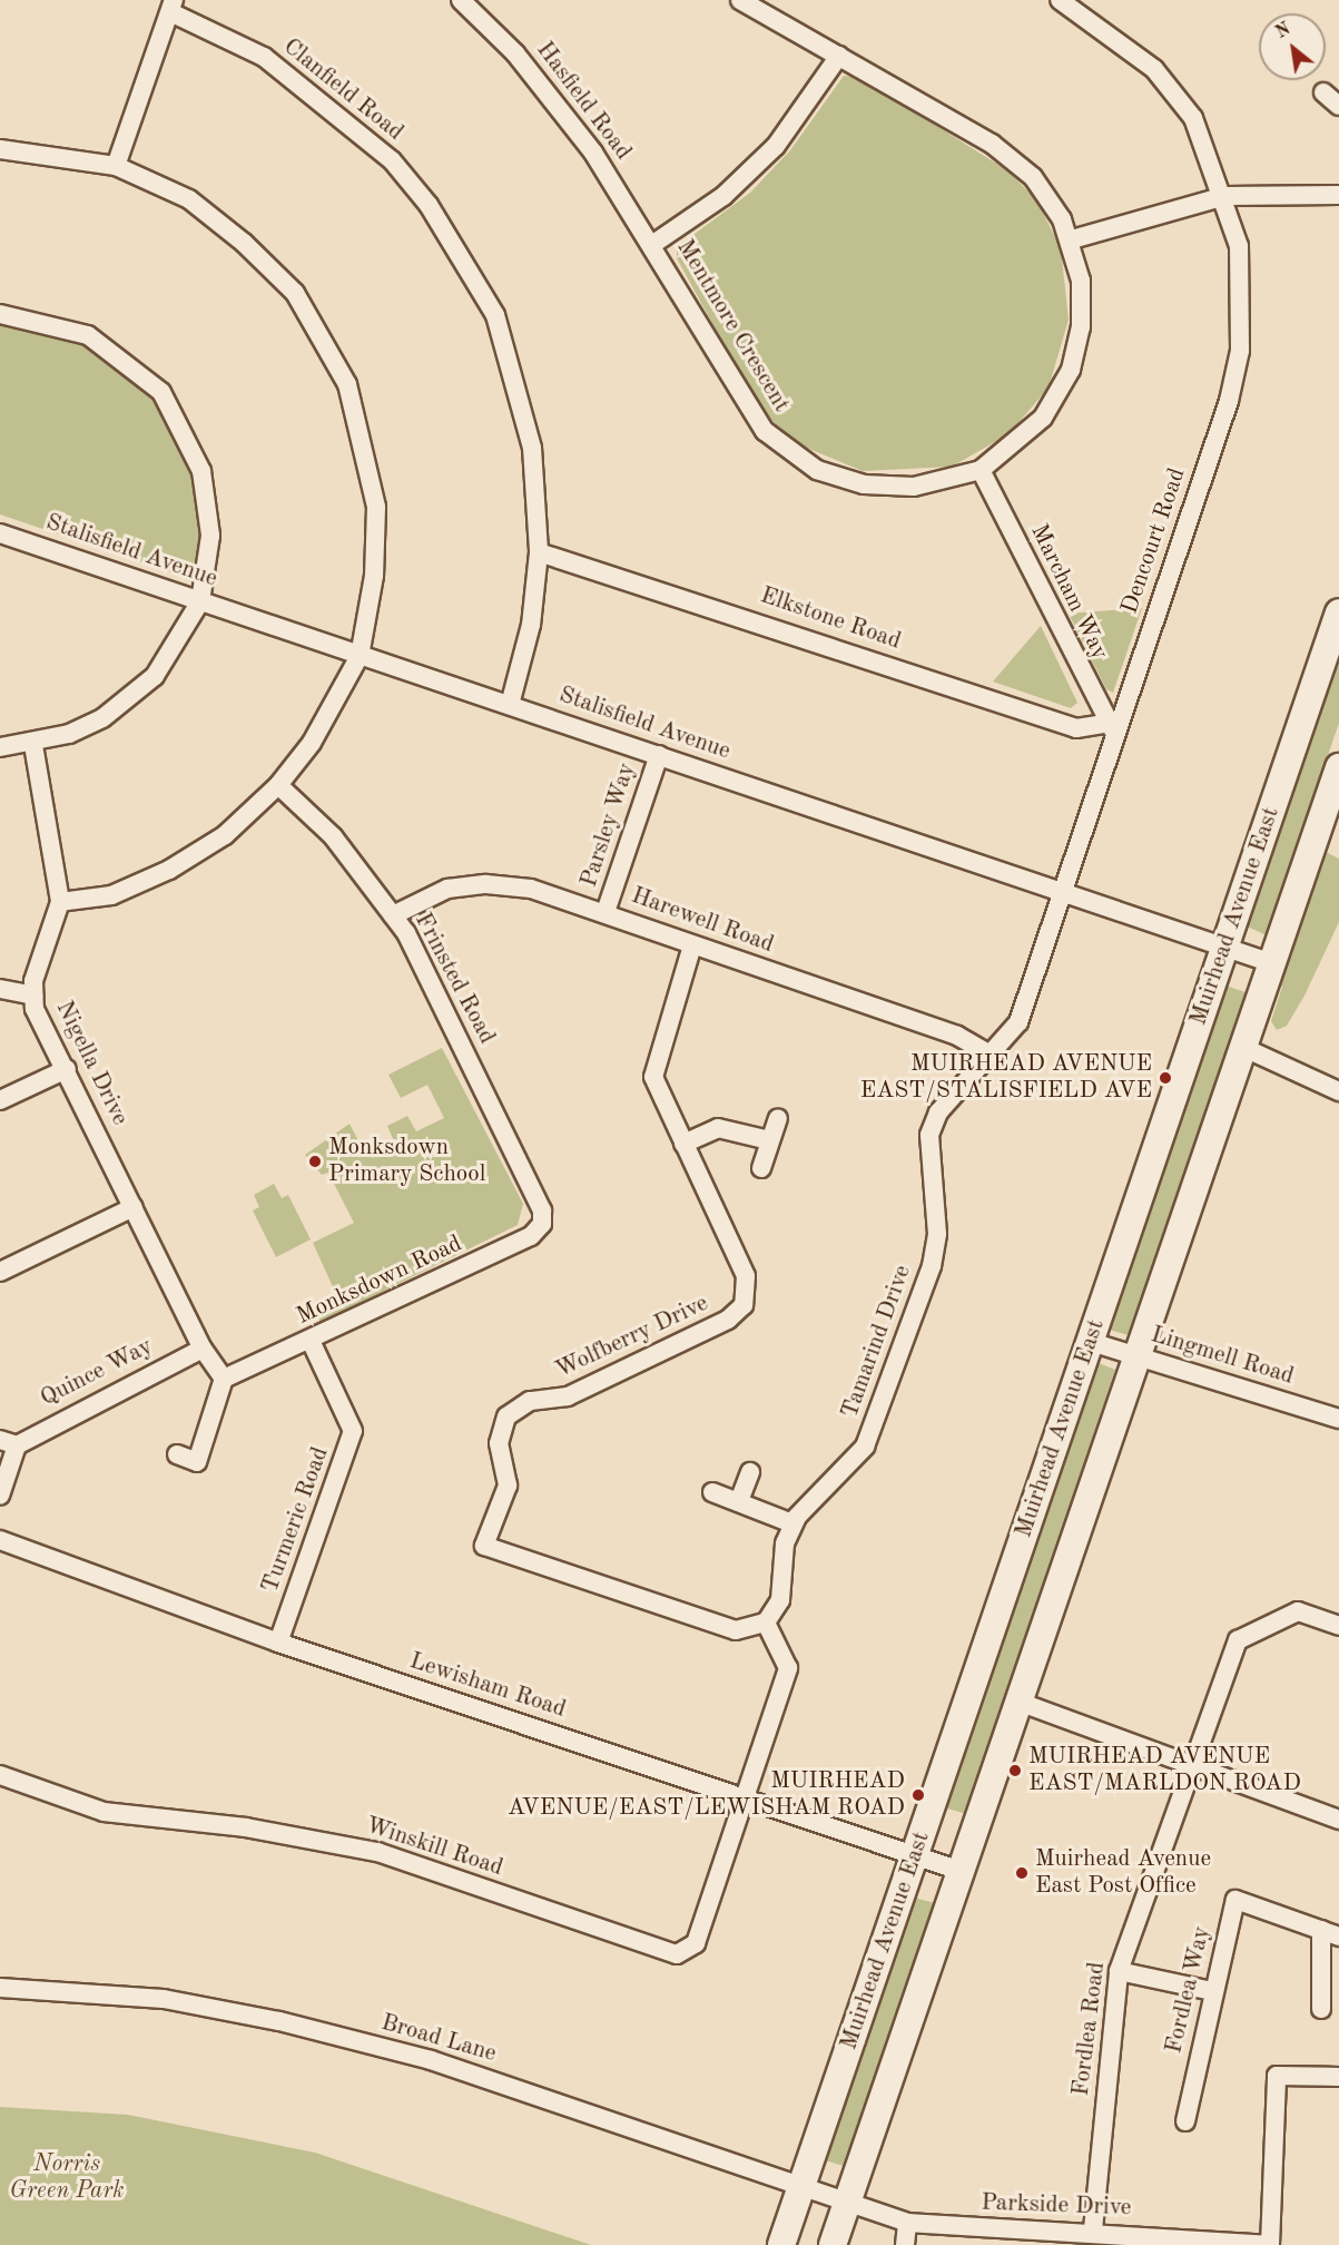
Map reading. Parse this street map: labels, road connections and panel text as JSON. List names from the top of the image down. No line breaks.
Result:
{"streets":{"street":["Clanfield Road","Hasfield Road","Mentmore Crescent","Dencourt Road","Stalisfield Avenue","Marcham Way","Elkstone Road","Parsley Way","Muirhead Avenue East","Harewell Road","Frinsted Road","Nigella Drive","Monksdown Road","Wolfberry Drive","Tamarind Drive","Lingmell Road","Quince Way","Turmeric Road","Lewisham Road","Winskill Road","Fordlea Way","Fordlea Road","Broad Lane","Parkside Drive"]},"crossings":[["Clanfield Road","Stalisfield Avenue"],["Clanfield Road","Elkstone Road"],["Hasfield Road","Mentmore Crescent"],["Mentmore Crescent","Marcham Way"],["Dencourt Road","Stalisfield Avenue"],["Dencourt Road","Marcham Way"],["Dencourt Road","Elkstone Road"],["Dencourt Road","Tamarind Drive"],["Stalisfield Avenue","Parsley Way"],["Stalisfield Avenue","Muirhead Avenue East"],["Stalisfield Avenue","Tamarind Drive"],["Marcham Way","Elkstone Road"],["Parsley Way","Harewell Road"],["Muirhead Avenue East","Lingmell Road"],["Muirhead Avenue East","Lewisham Road"],["Muirhead Avenue East","Broad Lane"],["Muirhead Avenue East","Parkside Drive"],["Harewell Road","Frinsted Road"],["Harewell Road","Wolfberry Drive"],["Harewell Road","Tamarind Drive"],["Frinsted Road","Monksdown Road"],["Nigella Drive","Monksdown Road"],["Nigella Drive","Quince Way"],["Monksdown Road","Turmeric Road"],["Turmeric Road","Lewisham Road"],["Lewisham Road","Winskill Road"],["Fordlea Road","Parkside Drive"],["Broad Lane","Parkside Drive"]],"parks":["Norris Green Park"],"places":["MUIRHEAD AVENUE EAST/STALISFIELD AVE","Monksdown Primary School","MUIRHEAD AVENUE EAST/MARLDON ROAD","MUIRHEAD AVENUE/EAST/LEWISHAM ROAD","Muirhead Avenue East Post Office"],"north":"top left"}
